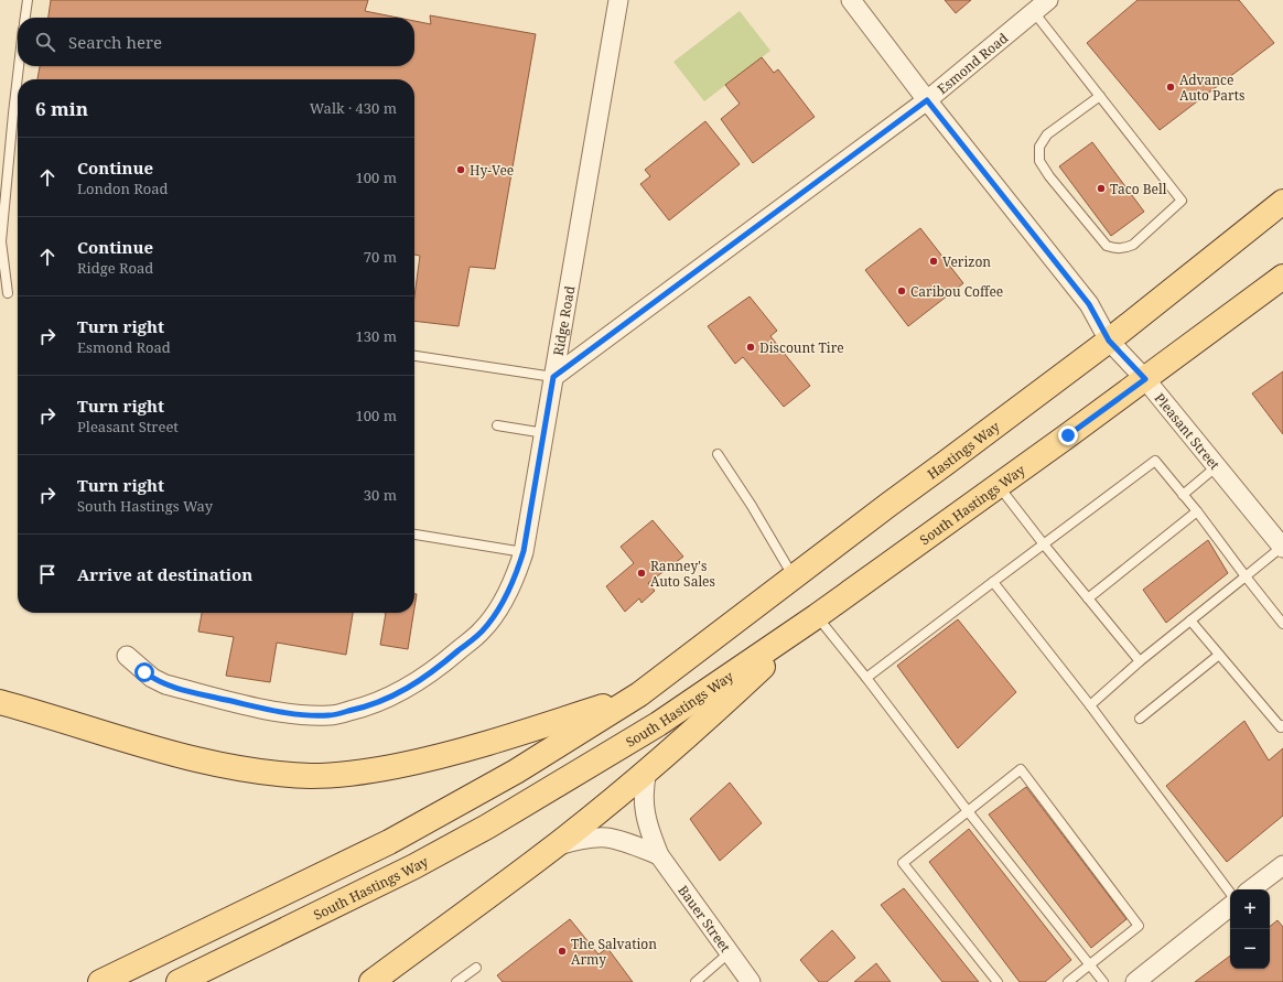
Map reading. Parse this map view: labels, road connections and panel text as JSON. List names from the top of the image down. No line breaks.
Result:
{"streets":{"main road":["Hastings Way","South Hastings Way"],"street":["Esmond Road","Ridge Road","Pleasant Street","Bauer Street"]},"crossings":[["Esmond Road","Ridge Road"],["Esmond Road","Pleasant Street"],["Pleasant Street","Hastings Way"],["Pleasant Street","South Hastings Way"]],"places":["Advance Auto Parts","Hy-Vee","Taco Bell","Verizon","Caribou Coffee","Discount Tire","Ranney's Auto Sales","The Salvation Army"],"page":{"search":"Search here","heading":["6 min","Walk · 430 m"],"list":[["Continue","London Road","100 m"],["Continue","Ridge Road","70 m"],["Turn right","Esmond Road","130 m"],["Turn right","Pleasant Street","100 m"],["Turn right","South Hastings Way","30 m"],"Arrive at destination"],"map_buttons":["+","−"]}}
